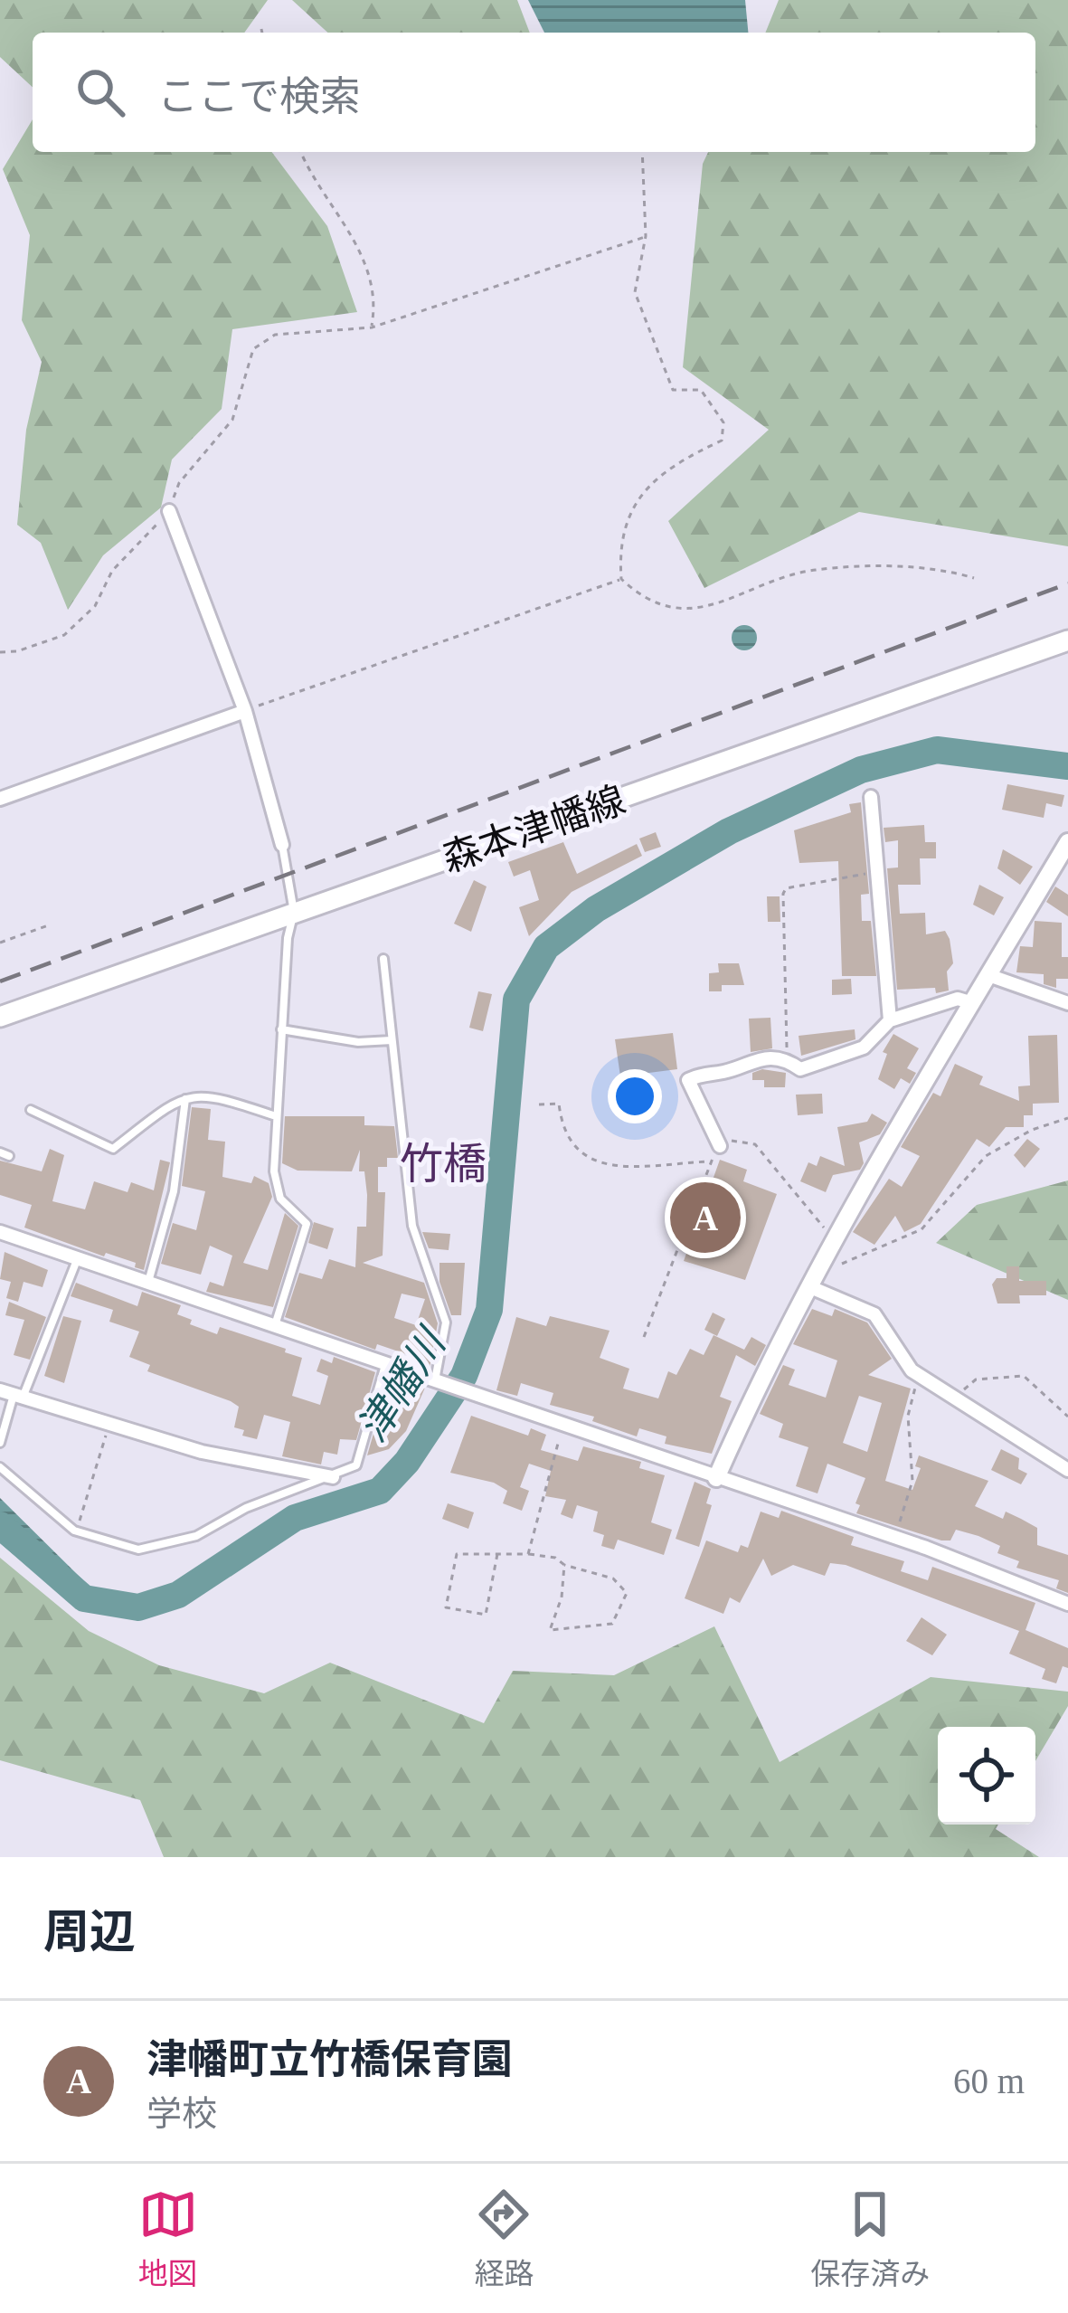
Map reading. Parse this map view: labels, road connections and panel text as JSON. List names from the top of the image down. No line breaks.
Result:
{"streets":{"main road":["森本津幡線"]},"districts":["竹橋"],"water":["津幡川"],"page":{"search":"ここで検索","pins":"A","heading":"周辺","list":[{"mark":"A","name":"津幡町立竹橋保育園","note":"学校","value":"60 m"}],"nav":["地図","経路","保存済み"]}}
